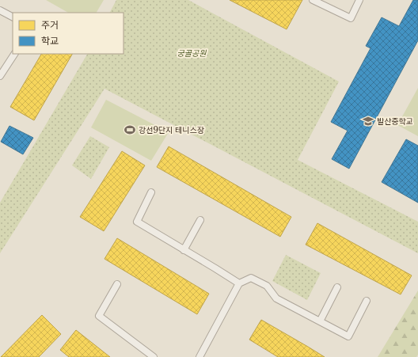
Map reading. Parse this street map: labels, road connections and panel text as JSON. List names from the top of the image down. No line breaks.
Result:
{"parks":["궁골공원"],"places":{"school or university":["발산중학교"],"sports":["강선9단지 테니스장"]},"legend":["주거","학교"]}
